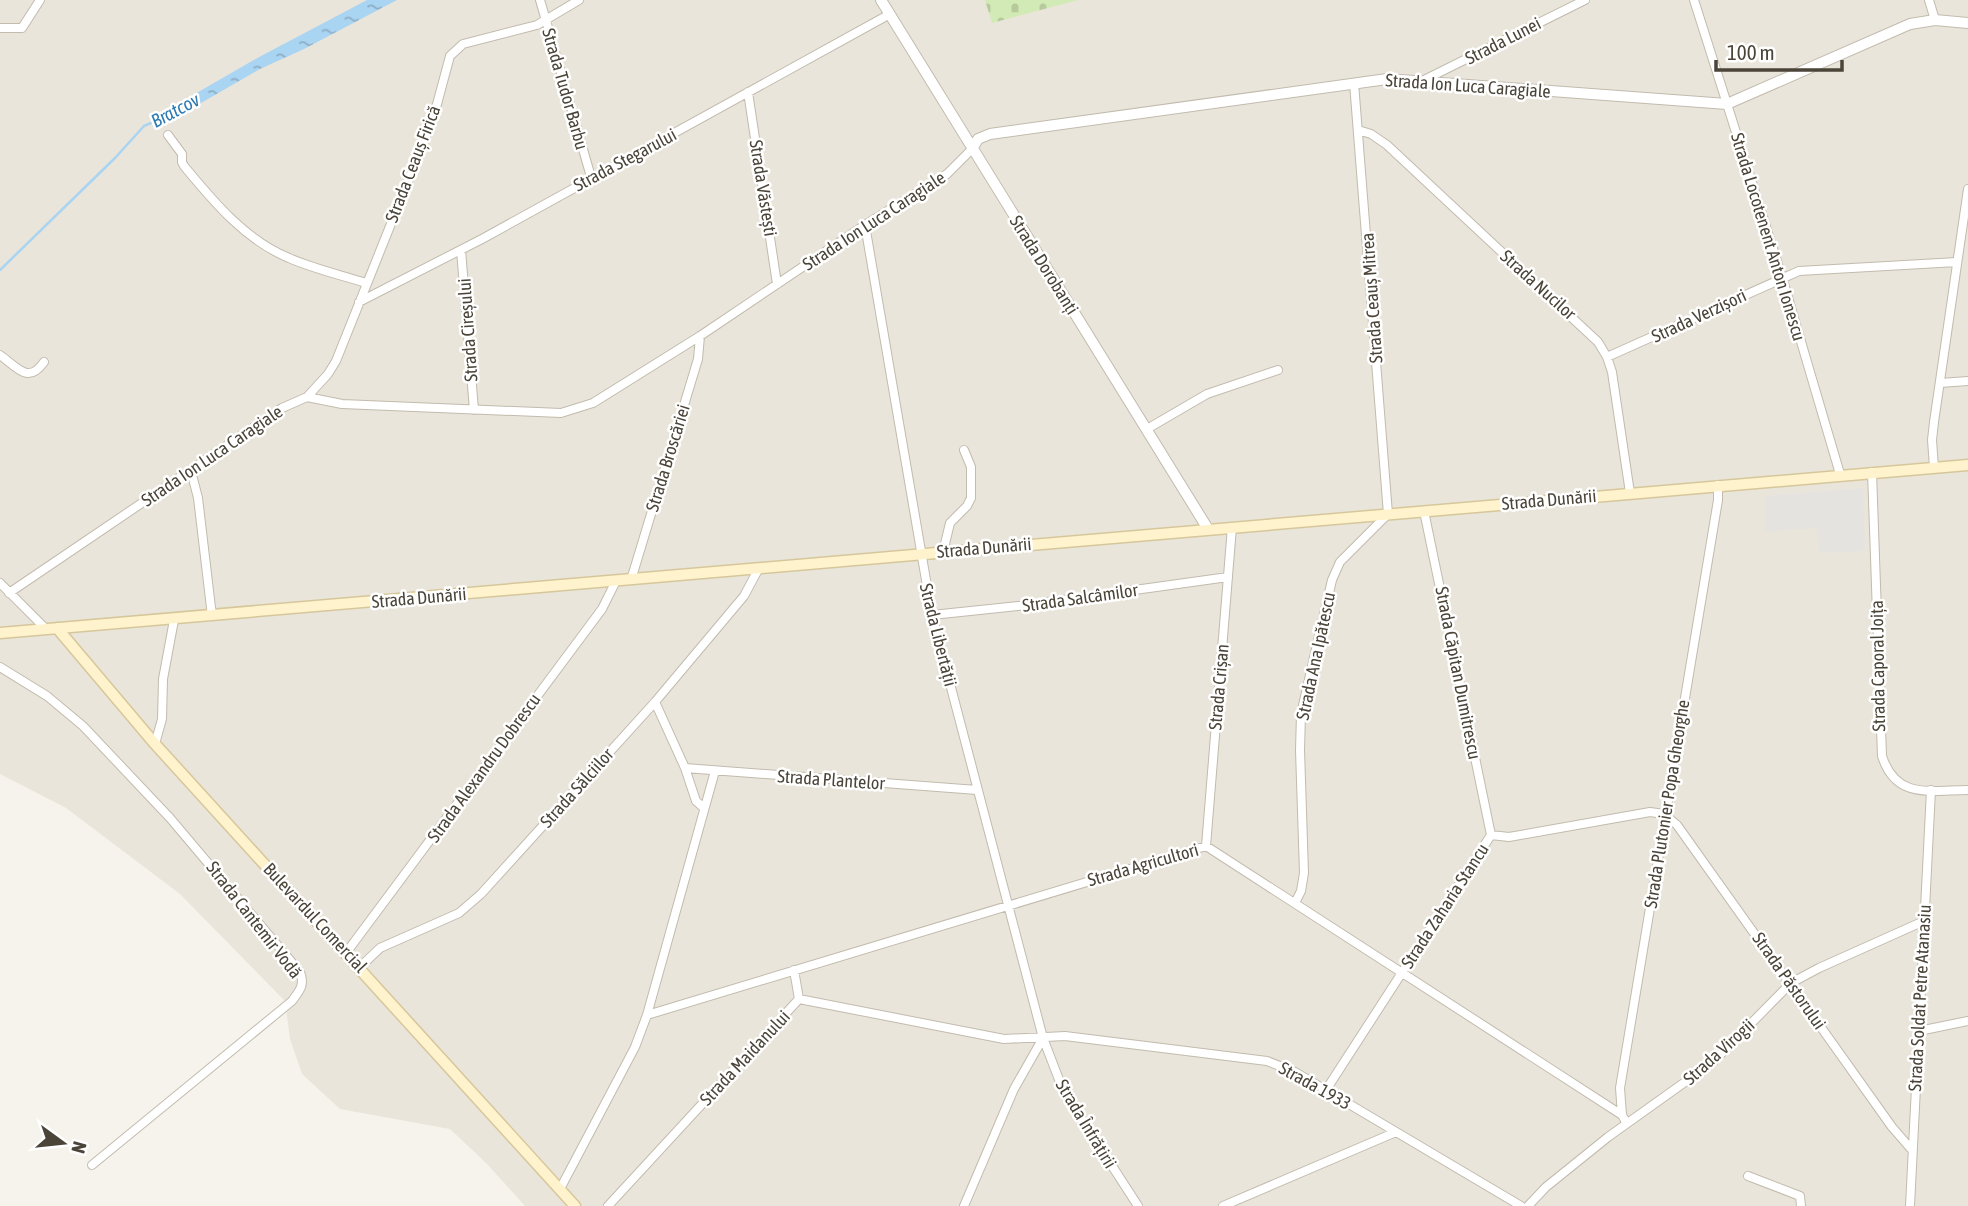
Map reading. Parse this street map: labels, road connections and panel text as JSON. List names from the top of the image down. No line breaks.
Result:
{"streets":{"main road":["Strada Dunării","Bulevardul Comercial"],"street":["Strada Lunei","Strada Ion Luca Caragiale","Strada Tudor Barbu","Strada Stegarului","Strada Ceauș Firică","Strada Văstești","Strada Locotenent Anton Ionescu","Strada Dorobanți","Strada Nucilor","Strada Ceauș Mitrea","Strada Verzișori","Strada Cireșului","Strada Broscăriei","Strada Salcâmilor","Strada Libertății","Strada Ana Ipătescu","Strada Caporal Joița","Strada Căpitan Dumitrescu","Strada Crișan","Strada Alexandru Dobrescu","Strada Plantelor","Strada Sălciilor","Strada Plutonier Popa Gheorghe","Strada Agricultori","Strada Zaharia Stancu","Strada Cantemir Vodă","Strada Păstorului","Strada Soldat Petre Atanasiu","Strada Virogii","Strada Maidanului","Strada 1933","Strada Înfrățirii"]},"crossings":[["Strada Lunei","Strada Ion Luca Caragiale"],["Strada Ion Luca Caragiale","Strada Ceauș Firică"],["Strada Ion Luca Caragiale","Strada Văstești"],["Strada Ion Luca Caragiale","Strada Locotenent Anton Ionescu"],["Strada Ion Luca Caragiale","Strada Dorobanți"],["Strada Ion Luca Caragiale","Strada Ceauș Mitrea"],["Strada Ion Luca Caragiale","Strada Cireșului"],["Strada Ion Luca Caragiale","Strada Broscăriei"],["Strada Ion Luca Caragiale","Strada Libertății"],["Strada Tudor Barbu","Strada Stegarului"],["Strada Tudor Barbu","Strada Ceauș Firică"],["Strada Stegarului","Strada Ceauș Firică"],["Strada Stegarului","Strada Văstești"],["Strada Stegarului","Strada Dorobanți"],["Strada Stegarului","Strada Cireșului"],["Strada Locotenent Anton Ionescu","Strada Verzișori"],["Strada Locotenent Anton Ionescu","Strada Dunării"],["Strada Dorobanți","Strada Dunării"],["Strada Nucilor","Strada Ceauș Mitrea"],["Strada Nucilor","Strada Verzișori"],["Strada Nucilor","Strada Dunării"],["Strada Ceauș Mitrea","Strada Dunării"],["Strada Ceauș Mitrea","Strada Ana Ipătescu"],["Strada Broscăriei","Strada Dunării"],["Strada Dunării","Strada Libertății"],["Strada Dunării","Strada Ana Ipătescu"],["Strada Dunării","Strada Caporal Joița"],["Strada Dunării","Strada Căpitan Dumitrescu"],["Strada Dunării","Strada Crișan"],["Strada Dunării","Strada Alexandru Dobrescu"],["Strada Dunării","Strada Sălciilor"],["Strada Dunării","Strada Plutonier Popa Gheorghe"],["Strada Dunării","Bulevardul Comercial"],["Strada Salcâmilor","Strada Libertății"],["Strada Salcâmilor","Strada Crișan"],["Strada Libertății","Strada Plantelor"],["Strada Libertății","Strada Agricultori"],["Strada Libertății","Strada Maidanului"],["Strada Libertății","Strada 1933"],["Strada Libertății","Strada Înfrățirii"],["Strada Ana Ipătescu","Strada Agricultori"],["Strada Caporal Joița","Strada Soldat Petre Atanasiu"],["Strada Căpitan Dumitrescu","Strada Zaharia Stancu"],["Strada Crișan","Strada Agricultori"],["Strada Alexandru Dobrescu","Bulevardul Comercial"],["Strada Sălciilor","Bulevardul Comercial"],["Strada Plutonier Popa Gheorghe","Strada Agricultori"],["Strada Plutonier Popa Gheorghe","Strada Zaharia Stancu"],["Strada Plutonier Popa Gheorghe","Strada Păstorului"],["Strada Plutonier Popa Gheorghe","Strada Virogii"],["Strada Agricultori","Strada Zaharia Stancu"],["Strada Agricultori","Strada Virogii"],["Strada Zaharia Stancu","Strada Păstorului"],["Strada Zaharia Stancu","Strada 1933"],["Strada Păstorului","Strada Soldat Petre Atanasiu"],["Strada Păstorului","Strada Virogii"],["Strada Soldat Petre Atanasiu","Strada Virogii"],["Strada Maidanului","Strada 1933"],["Strada Maidanului","Strada Înfrățirii"],["Strada 1933","Strada Înfrățirii"]],"water":["Bratcov"],"scale_bar":"100 m","north":"right"}
